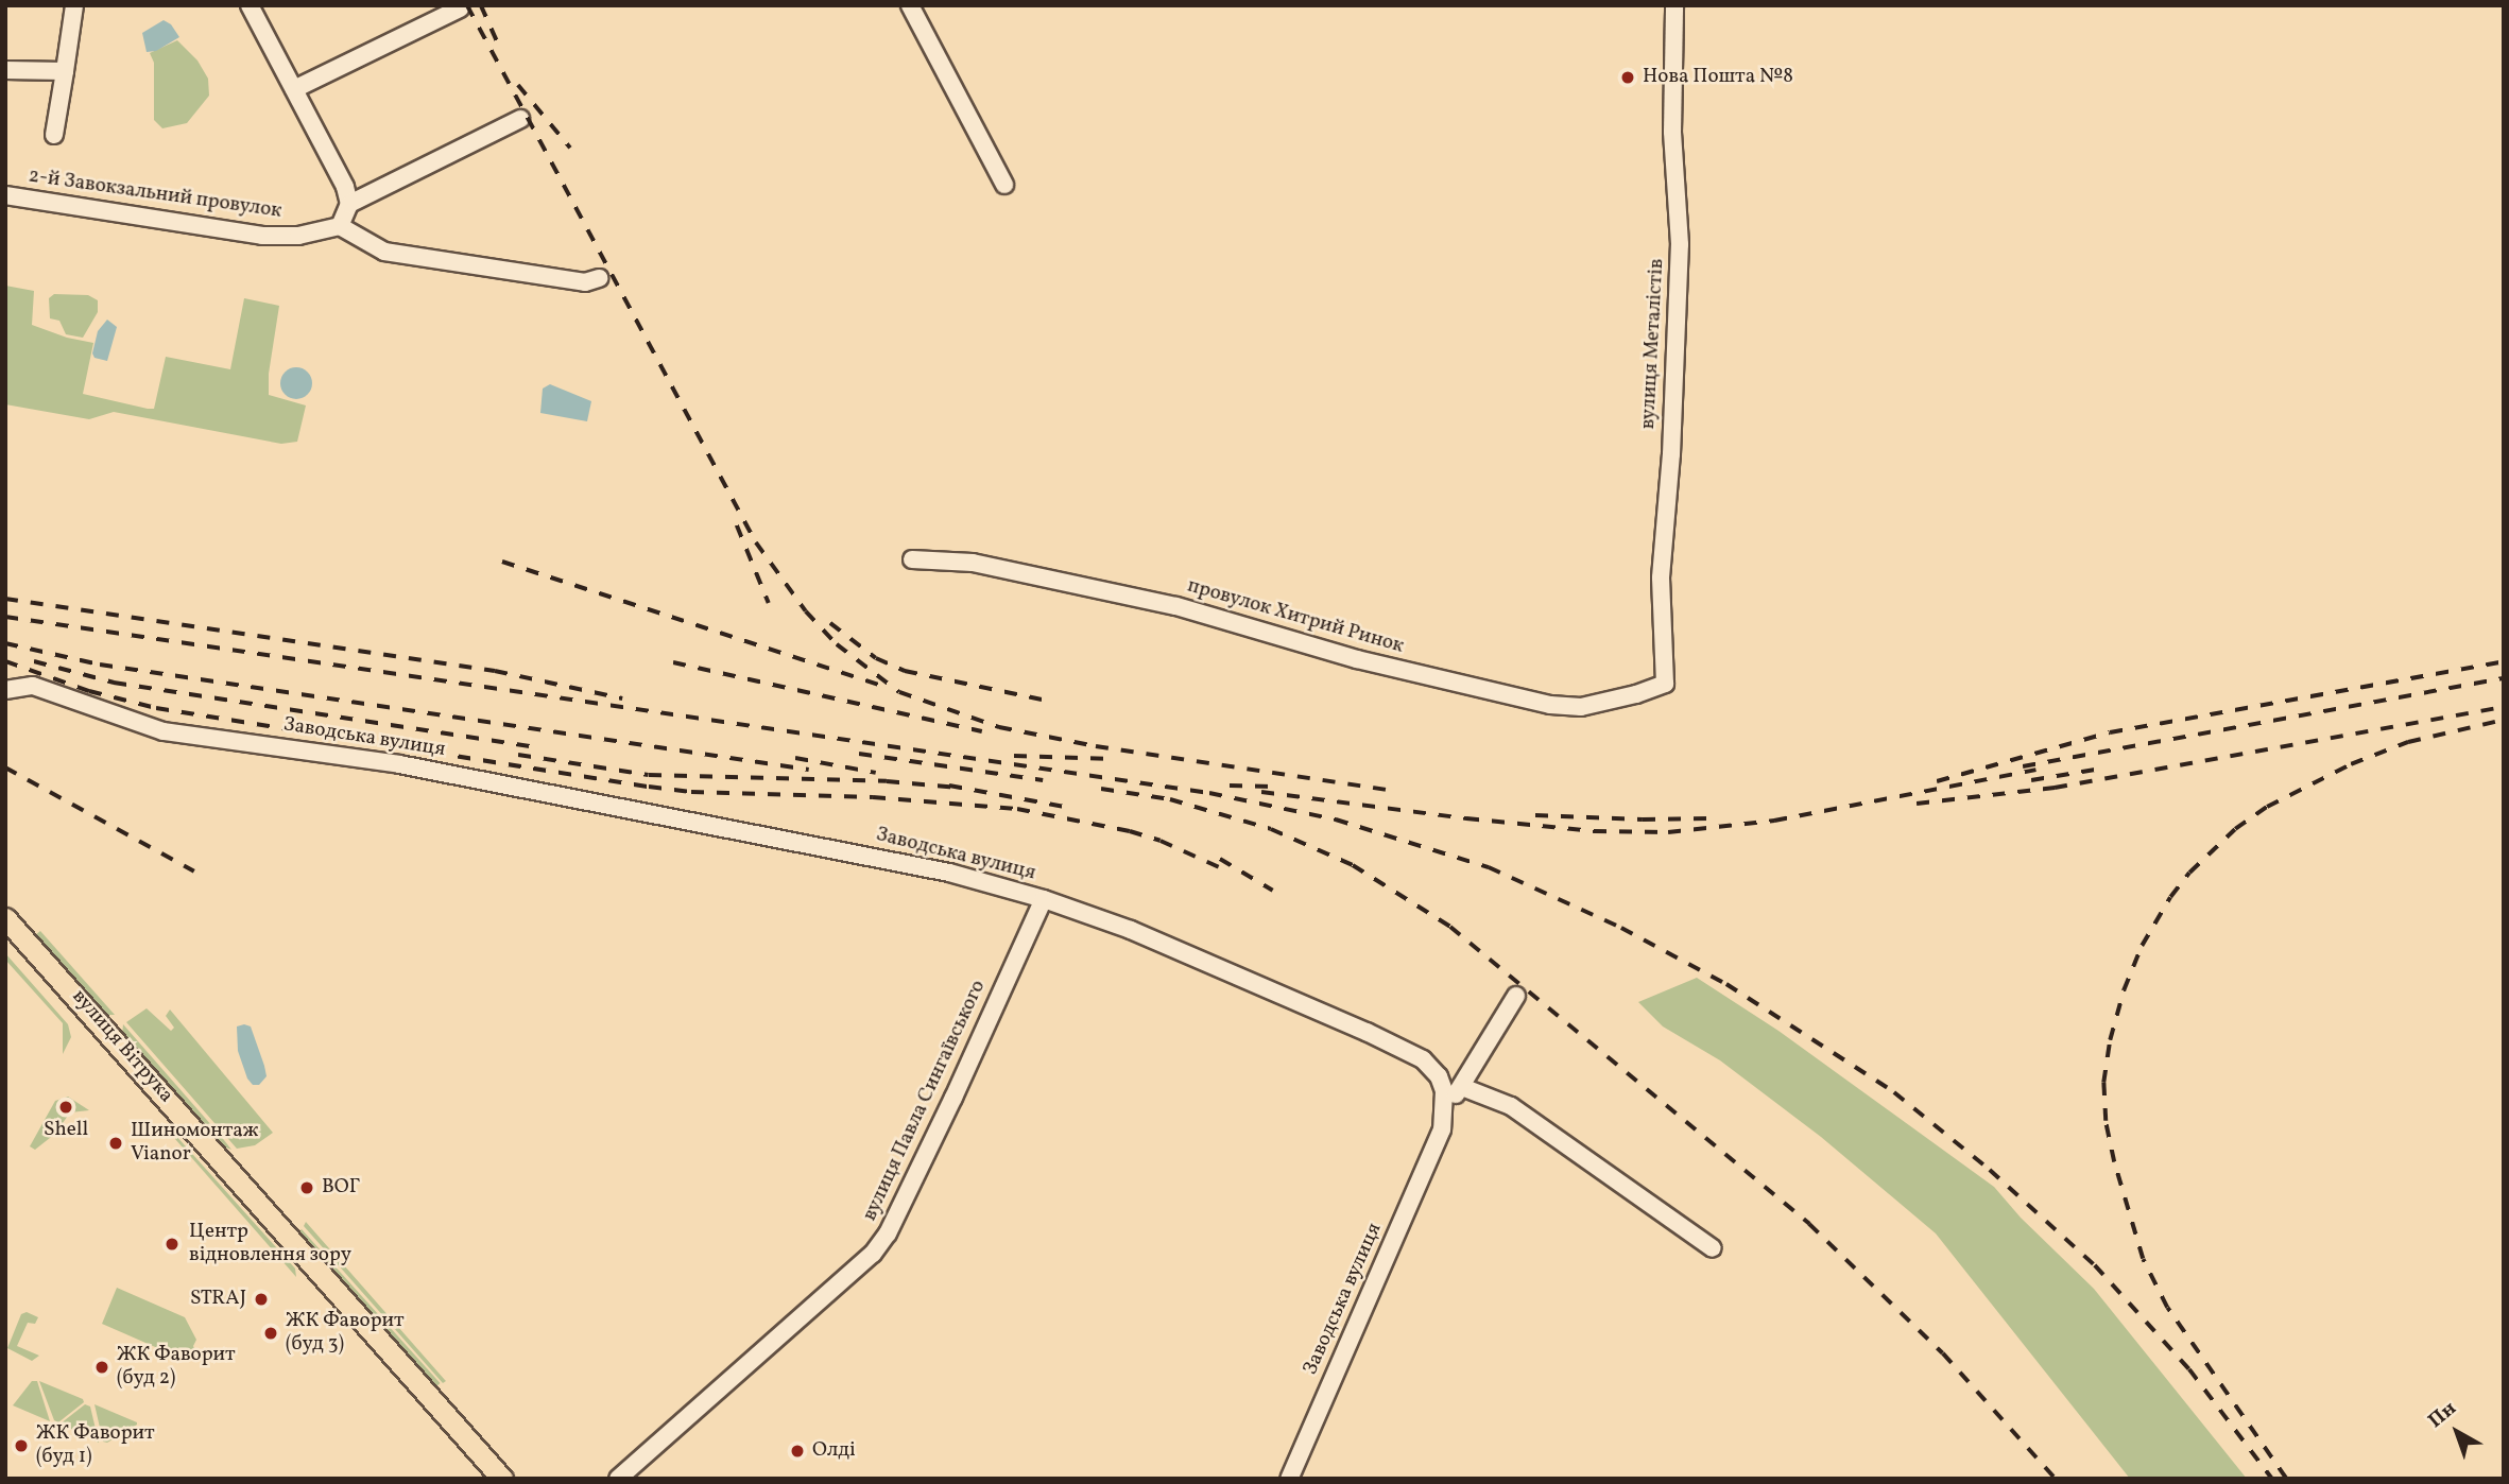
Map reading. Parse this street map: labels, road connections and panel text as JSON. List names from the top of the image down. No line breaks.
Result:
{"streets":{"main road":["вулиця Вітрука"],"street":["2-й Завокзальний провулок","вулиця Металістів","провулок Хитрий Ринок","Заводська вулиця","вулиця Павла Сингаївського"]},"crossings":[["вулиця Металістів","провулок Хитрий Ринок"],["Заводська вулиця","вулиця Павла Сингаївського"]],"places":["Нова Пошта №8","Shell","Шиномонтаж Vianor","ВОГ","Центр відновлення зору","STRAJ","ЖК Фаворит (буд 3)","ЖК Фаворит (буд 2)","ЖК Фаворит (буд 1)","Олді"],"north":"top left"}
